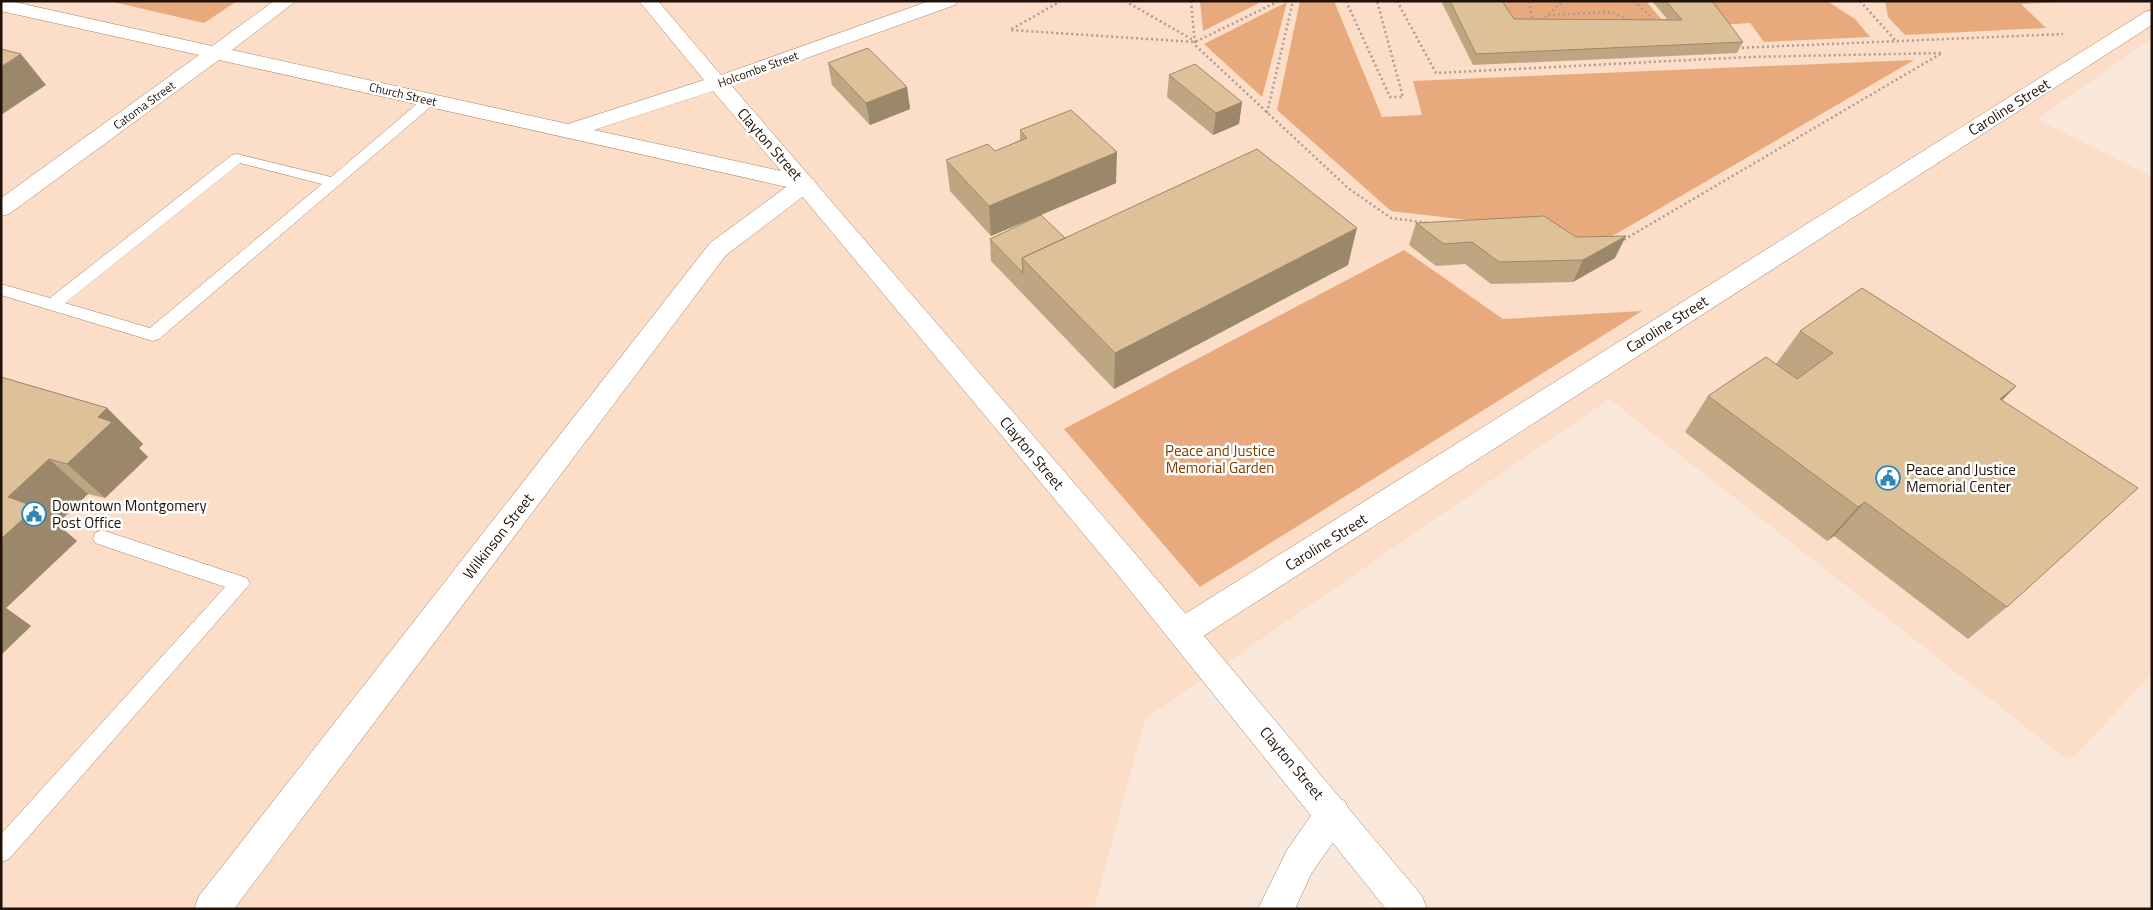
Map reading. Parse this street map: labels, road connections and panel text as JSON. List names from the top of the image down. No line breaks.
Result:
{"streets":{"street":["Holcombe Street","Church Street","Catoma Street","Caroline Street","Clayton Street","Wilkinson Street"]},"crossings":[["Holcombe Street","Church Street"],["Holcombe Street","Clayton Street"],["Church Street","Catoma Street"],["Church Street","Clayton Street"],["Church Street","Wilkinson Street"],["Caroline Street","Clayton Street"],["Clayton Street","Wilkinson Street"]],"parks":["Peace and Justice Memorial Garden"],"places":{"public building":["Peace and Justice Memorial Center","Downtown Montgomery Post Office"]}}
